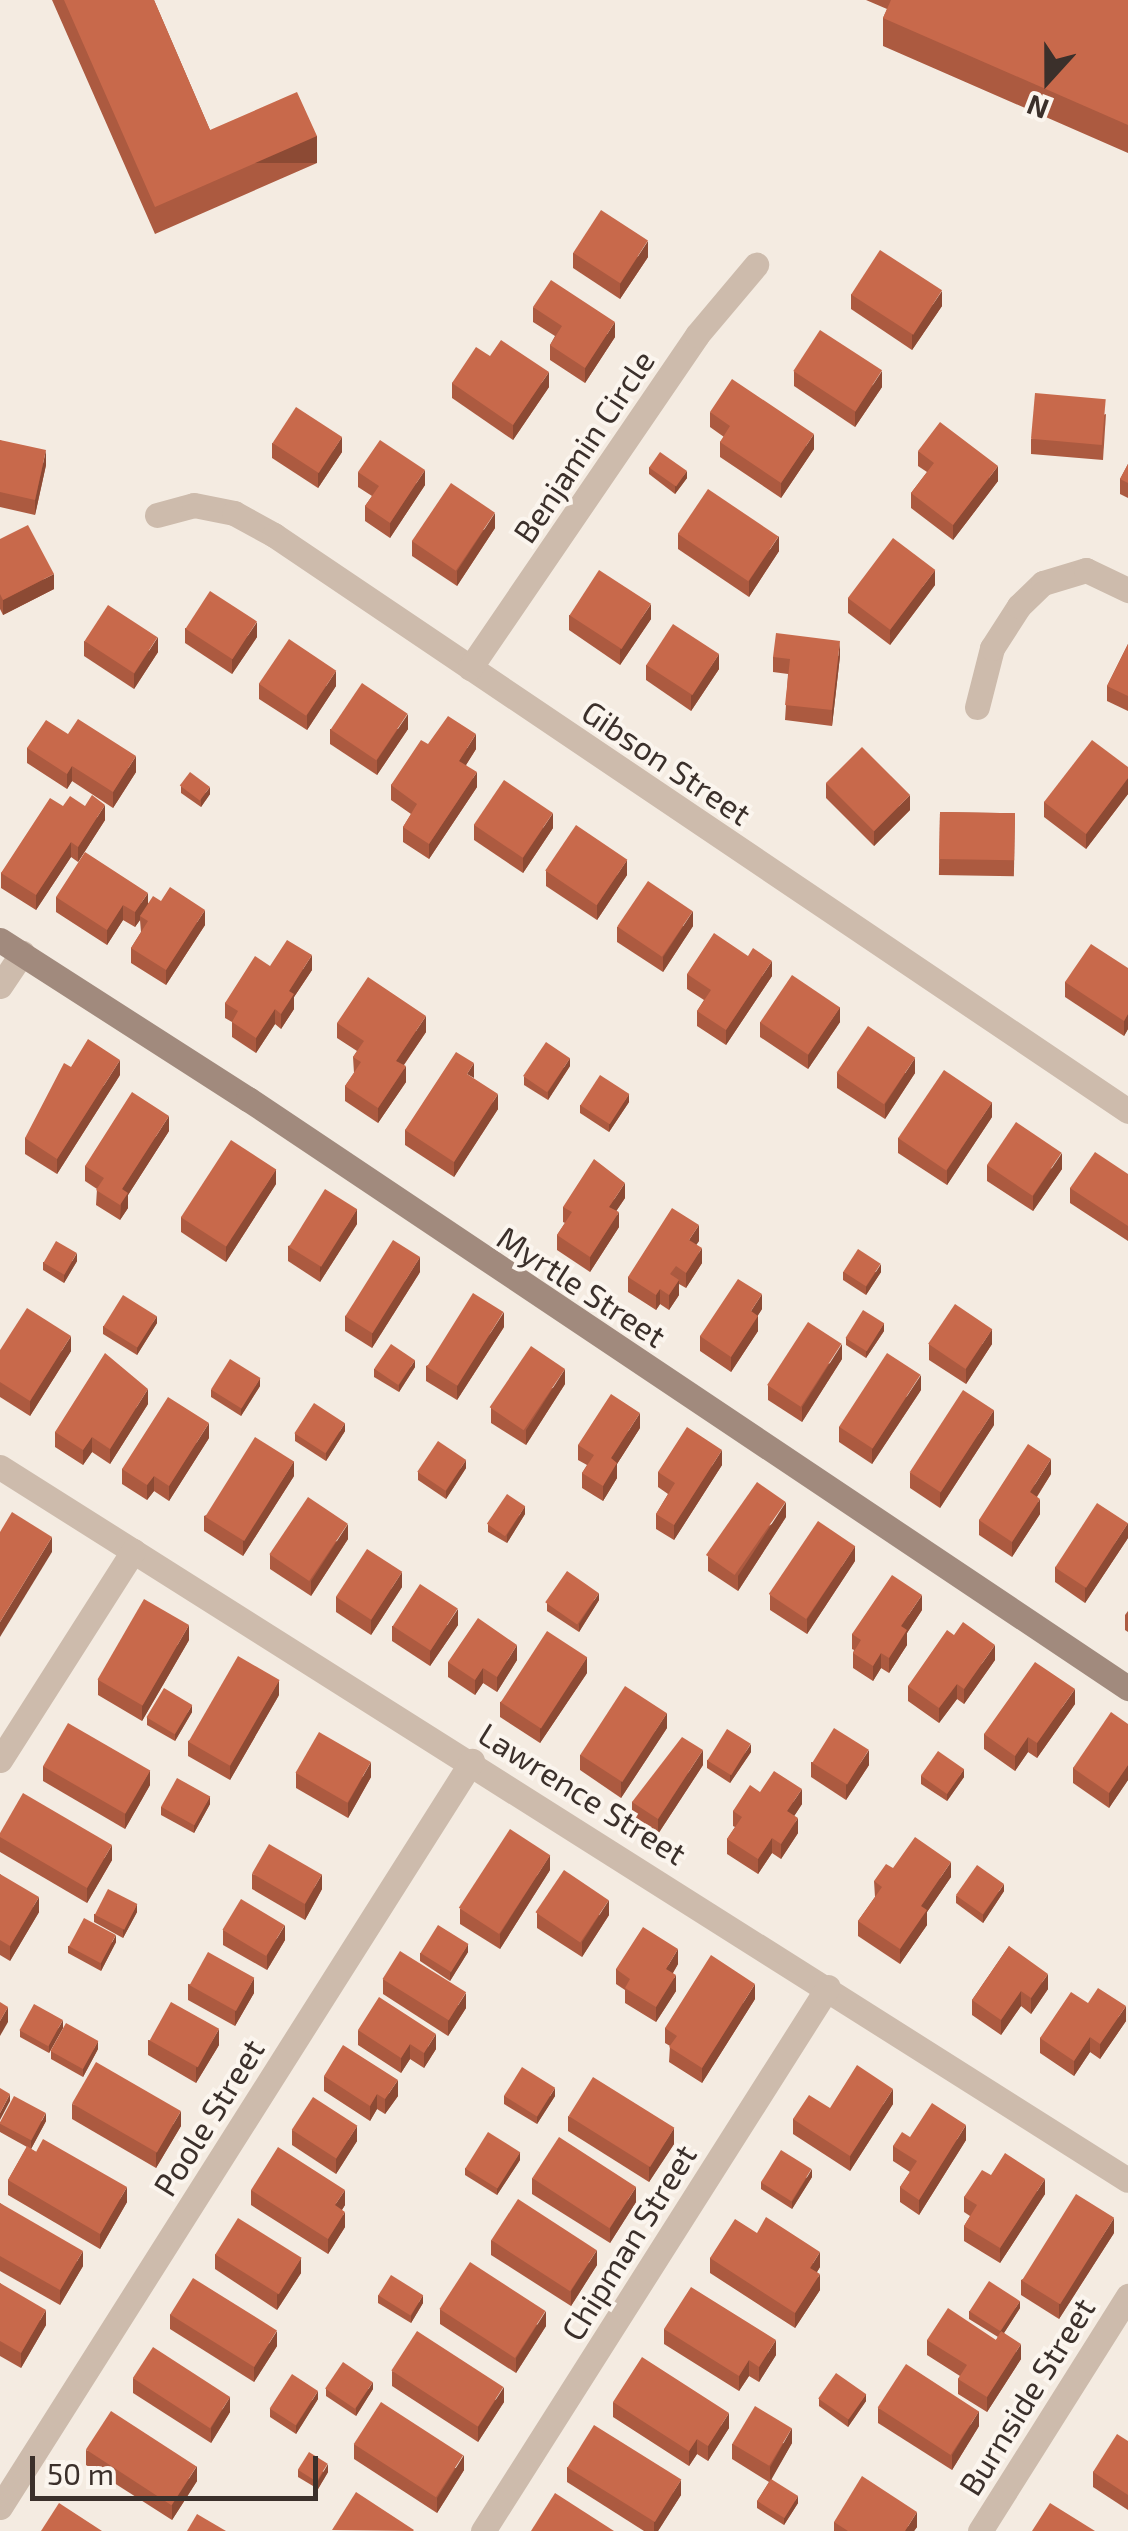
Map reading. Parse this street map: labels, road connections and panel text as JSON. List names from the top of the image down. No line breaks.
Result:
{"streets":{"street":["Benjamin Circle","Gibson Street","Myrtle Street","Lawrence Street","Poole Street","Chipman Street","Burnside Street"]},"crossings":[["Benjamin Circle","Gibson Street"],["Lawrence Street","Poole Street"],["Lawrence Street","Chipman Street"]],"scale_bar":"50 m","north":"bottom"}
